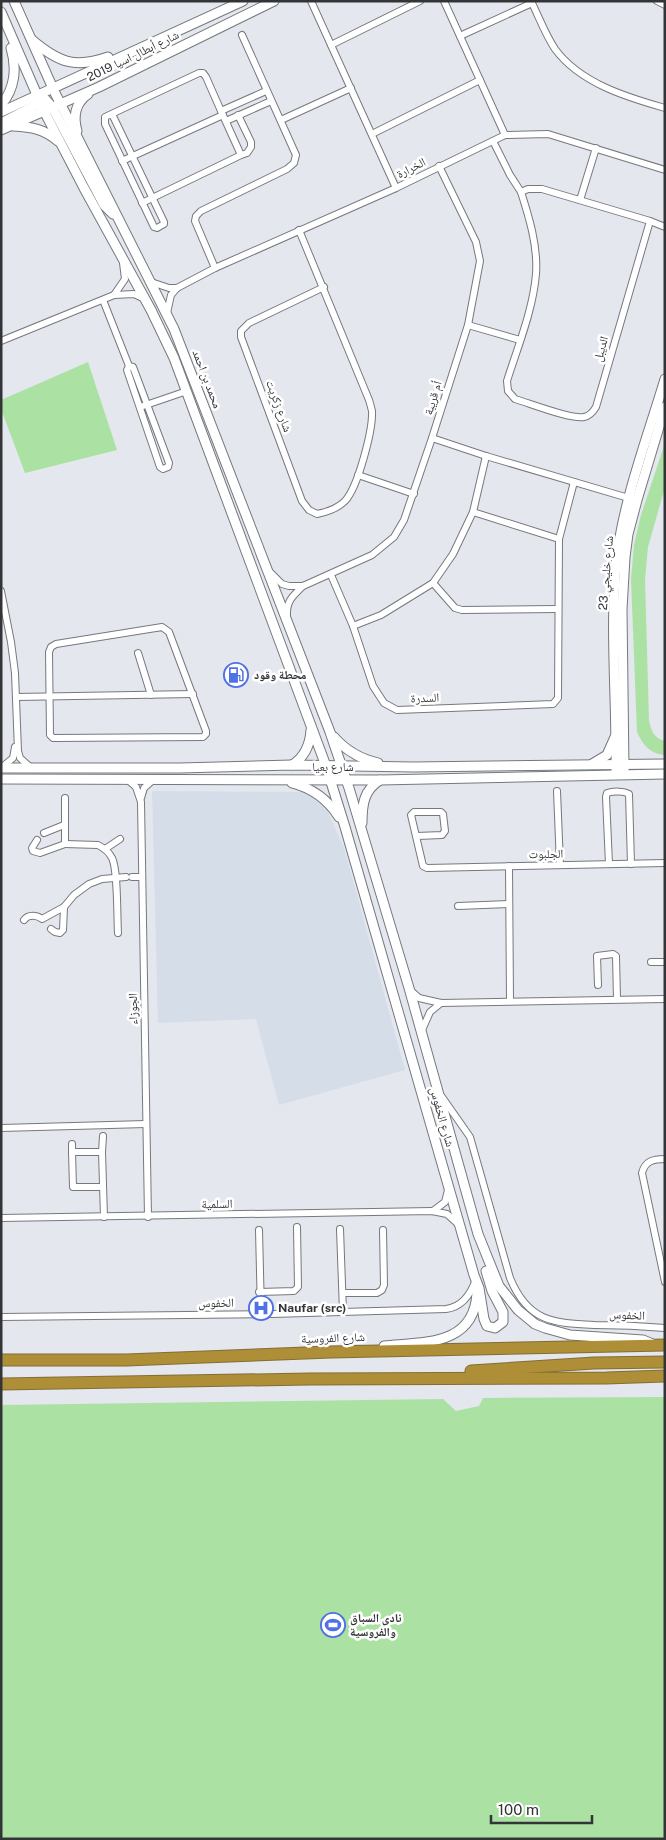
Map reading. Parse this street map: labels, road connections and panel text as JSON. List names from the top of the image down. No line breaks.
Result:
{"streets":{"highway":["شارع الفروسية"],"street":["شارع أبطال اسيا 2019","الخرارة","الديبل","محمد بن احمد","أم قريبة","شارع زكريت","شارع خليجي 23","السدرة","شارع بعيا","الجلبوت","الجوزاء","شارع الخفوس","السلمية","الخفوس"]},"crossings":[["شارع أبطال اسيا 2019","محمد بن احمد"],["الخرارة","الديبل"],["الخرارة","أم قريبة"],["الخرارة","شارع زكريت"],["محمد بن احمد","أم قريبة"],["محمد بن احمد","شارع بعيا"],["محمد بن احمد","شارع الخفوس"],["أم قريبة","السدرة"],["شارع خليجي 23","شارع بعيا"],["شارع بعيا","شارع الخفوس"],["الجوزاء","السلمية"],["شارع الخفوس","السلمية"],["شارع الخفوس","الخفوس"],["شارع الخفوس","شارع الفروسية"]],"places":{"fuel station":["محطة وقود"],"hospital":["Naufar (src)"],"sports":["نادي السباق والفروسية"]},"scale_bar":"100 m"}
